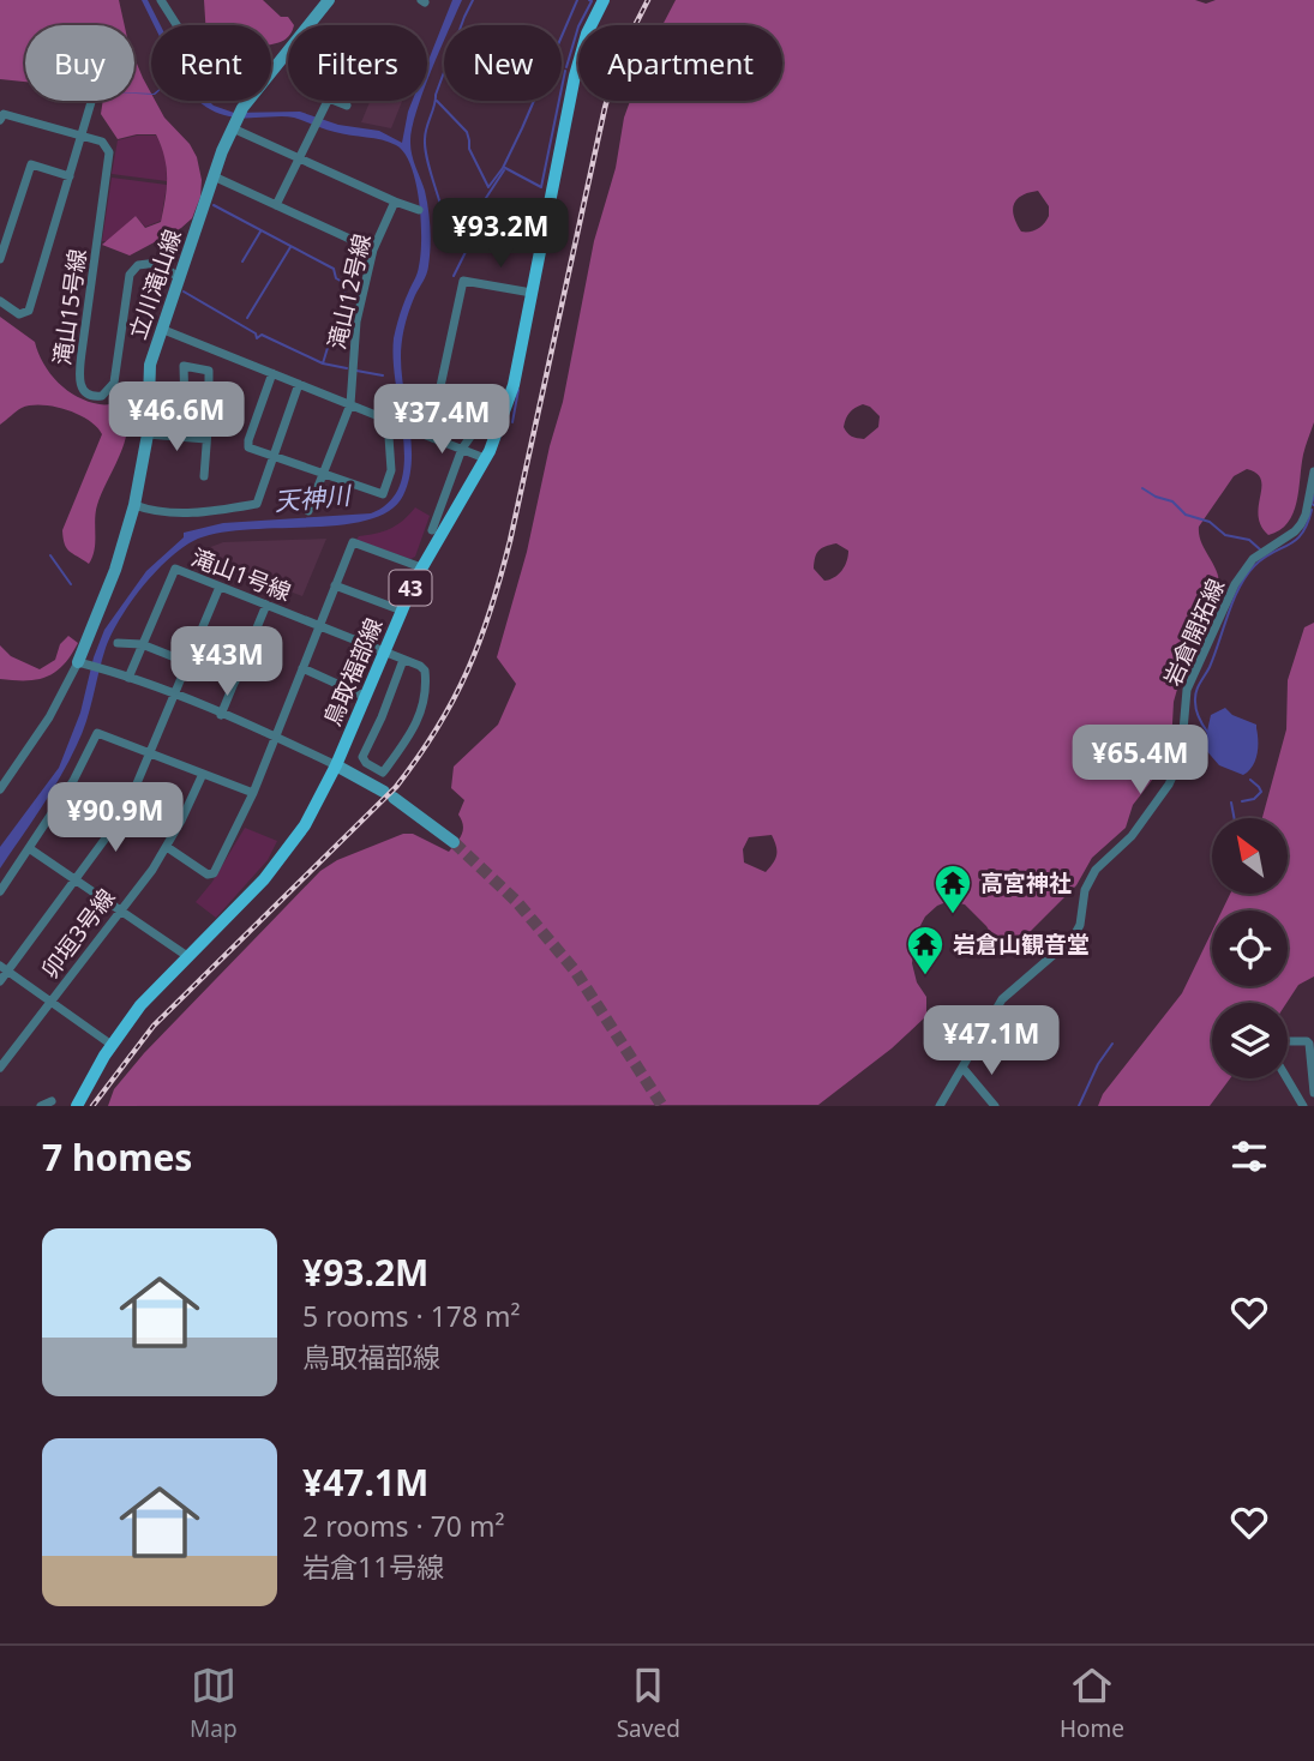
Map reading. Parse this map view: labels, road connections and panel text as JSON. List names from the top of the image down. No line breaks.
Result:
{"streets":{"main road":["43","鳥取福部線"],"street":["立川滝山線","滝山12号線","滝山15号線","滝山1号線","岩倉開拓線","卯垣3号線"]},"crossings":[["立川滝山線","滝山15号線"],["滝山1号線","鳥取福部線"]],"water":["天神川"],"places":{"temple":["高宮神社","岩倉山観音堂"]},"north":"top left","page":{"chip":["Buy","Rent","Filters","New","Apartment"],"price":["¥93.2M","¥46.6M","¥37.4M","¥43M","¥65.4M","¥90.9M","¥47.1M"],"heading":"7 homes","list":[{"name":"¥93.2M","note":"5 rooms · 178 m² · 鳥取福部線"},{"name":"¥47.1M","note":"2 rooms · 70 m² · 岩倉11号線"}],"tabs":["Map","Saved","Home"]}}
